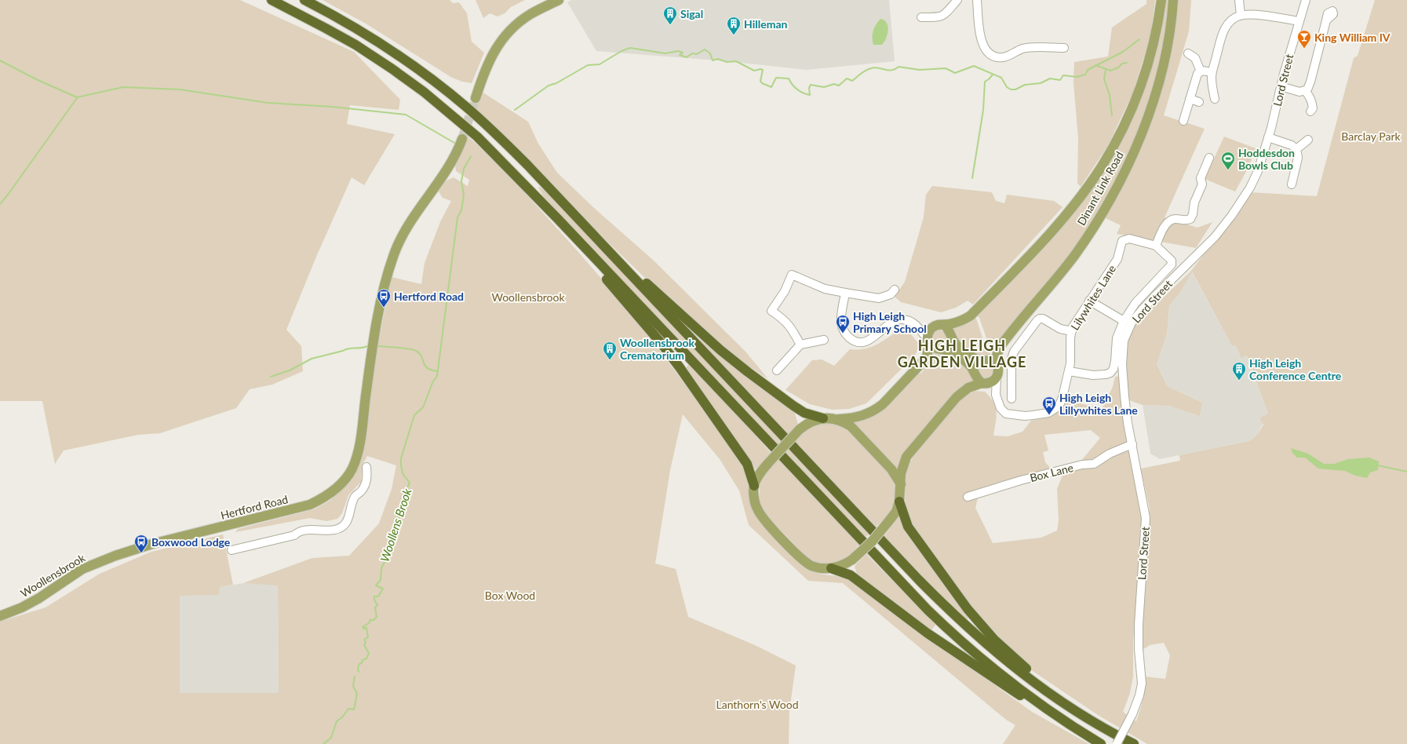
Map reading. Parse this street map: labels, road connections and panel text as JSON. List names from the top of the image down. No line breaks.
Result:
{"streets":{"main road":["Dinant Link Road","Hertford Road","Woollensbrook"],"street":["Lord Street","Lilywhites Lane","Box Lane"]},"crossings":[["Lord Street","Box Lane"],["Dinant Link Road","Lilywhites Lane"],["Hertford Road","Woollensbrook"]],"districts":["HIGH LEIGH GARDEN VILLAGE"],"water":["Woollens Brook"],"parks":["Barclay Park","Woollensbrook","Box Wood","Lanthorn's Wood"],"places":{"building":["Sigal","Hilleman","Woollensbrook Crematorium","High Leigh Conference Centre"],"bar":["King William IV"],"sports":["Hoddesdon Bowls Club"],"bus stop":["Hertford Road","High Leigh Primary School","High Leigh Lillywhites Lane","Boxwood Lodge"]}}
